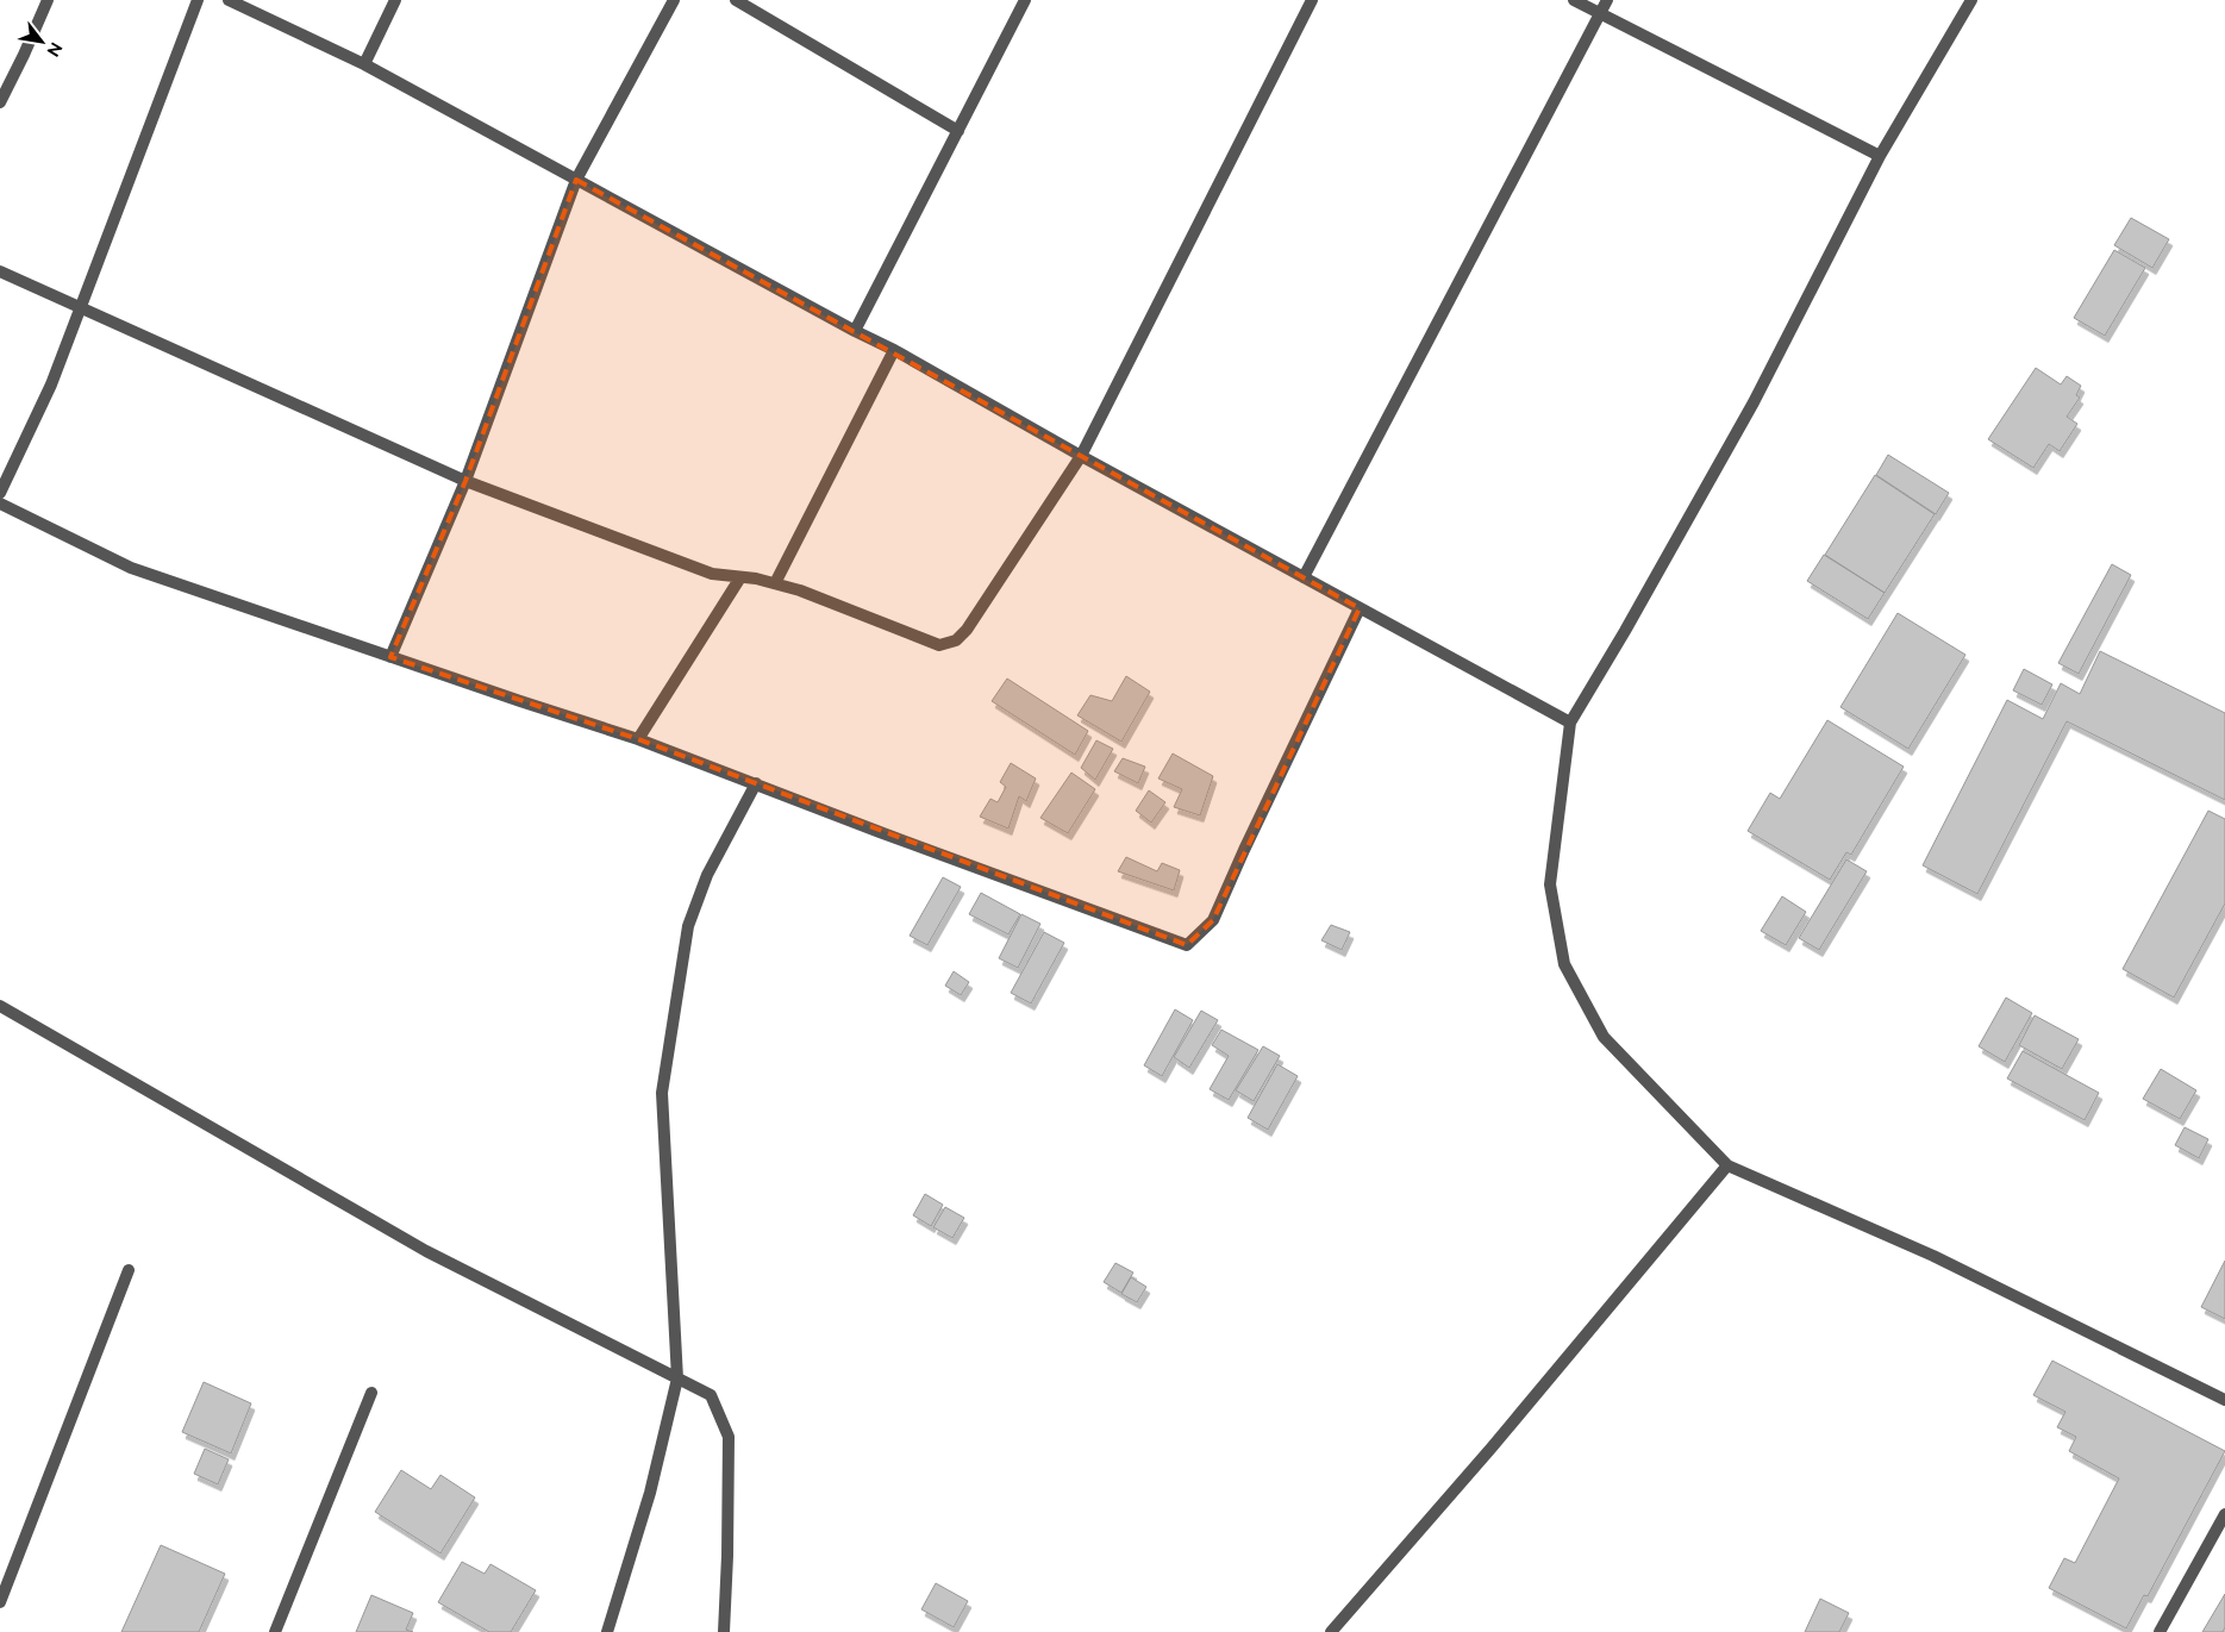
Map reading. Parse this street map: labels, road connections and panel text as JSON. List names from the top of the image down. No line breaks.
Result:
{"north":"bottom right"}
